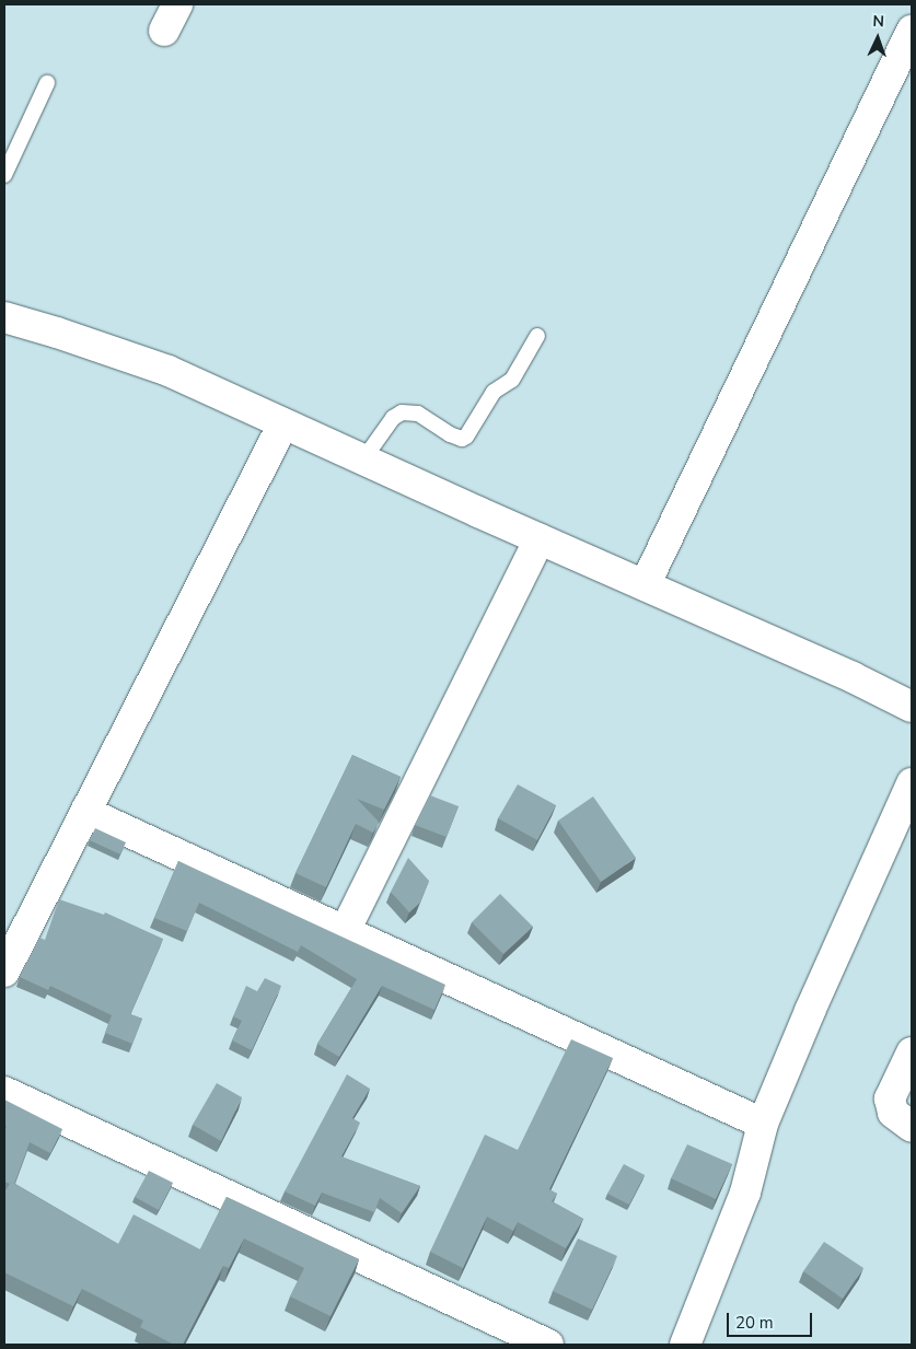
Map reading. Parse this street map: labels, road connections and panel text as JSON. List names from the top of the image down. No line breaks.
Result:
{"scale_bar":"20 m","north":"top"}
